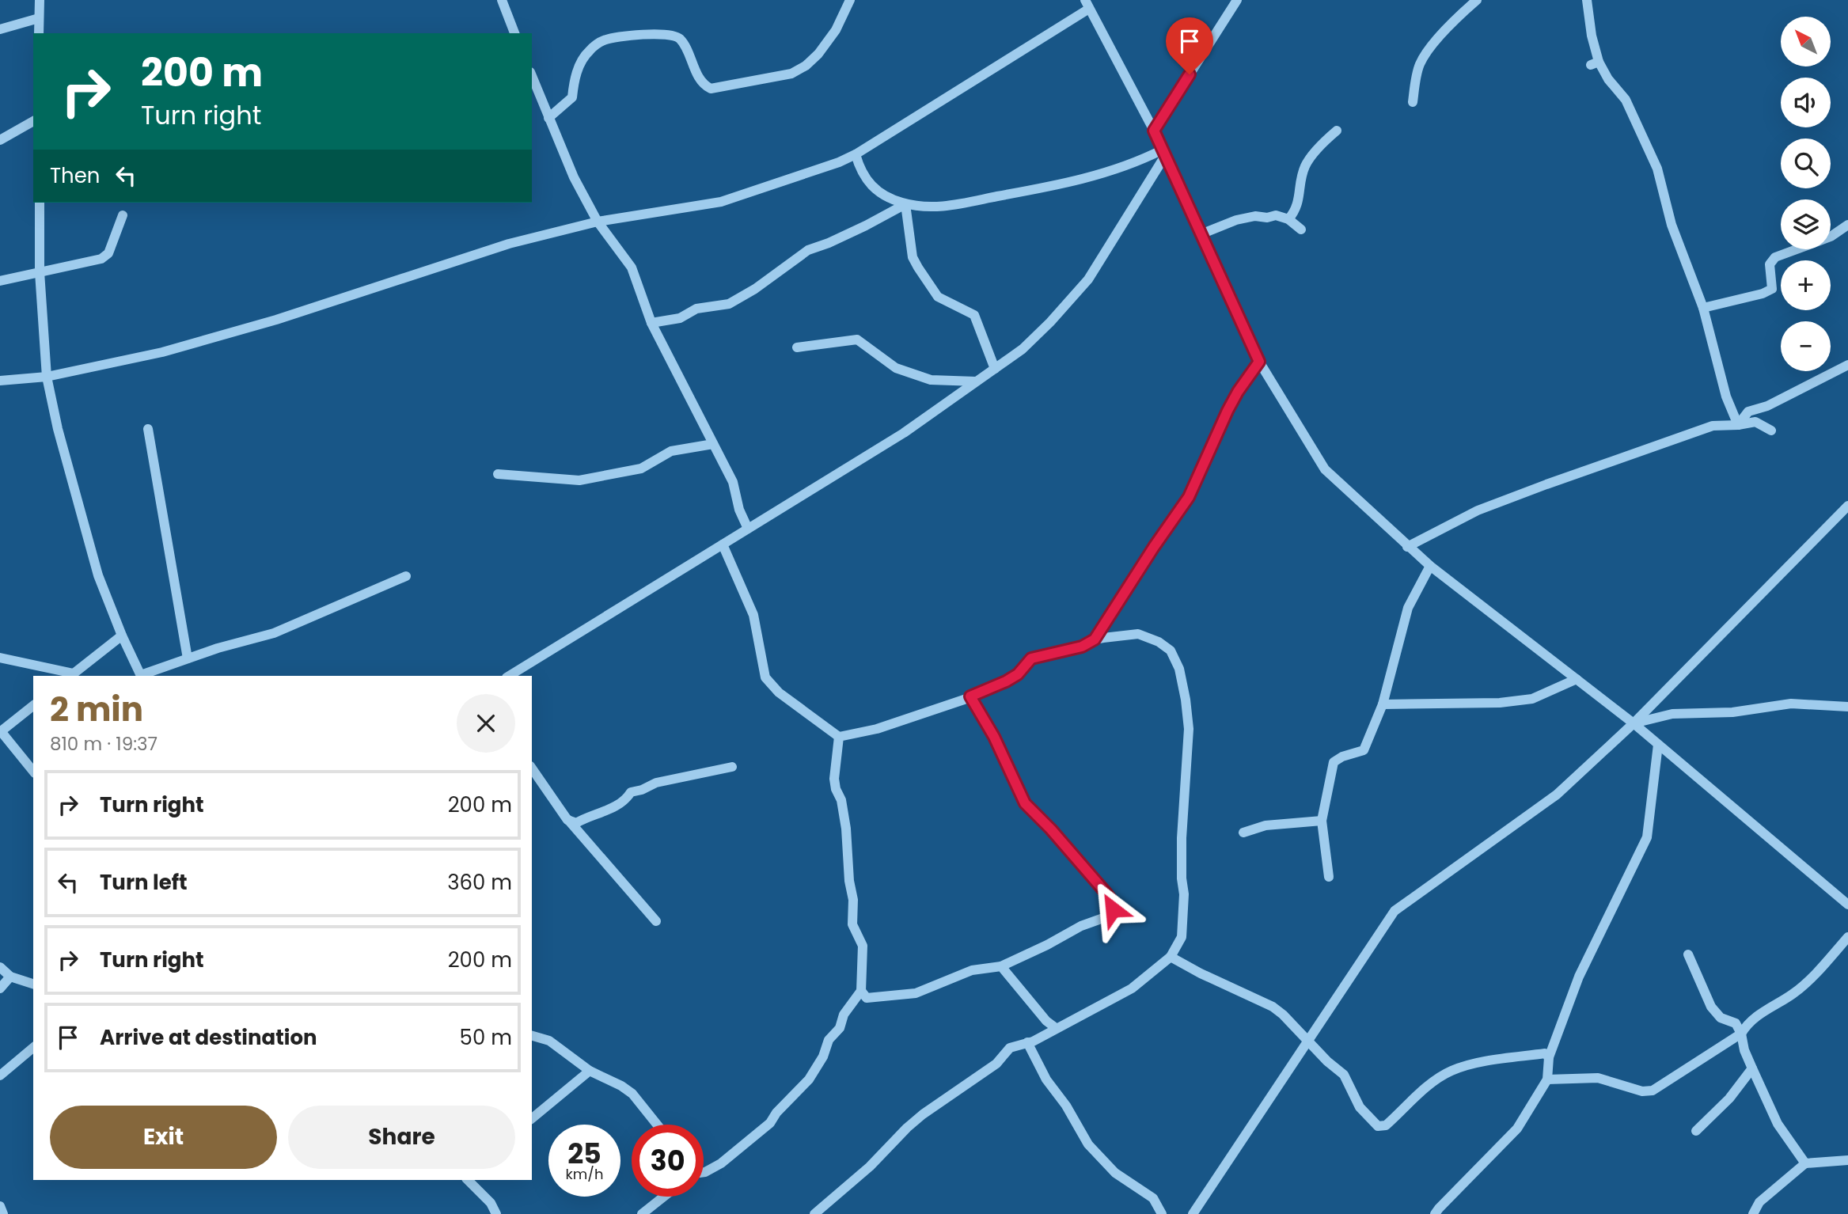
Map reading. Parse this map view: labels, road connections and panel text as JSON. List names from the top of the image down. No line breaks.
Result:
{"north":"top left","page":{"map_buttons":["+","−"],"turn":["200 m","Turn right"],"then":"Then","heading":["2 min","810 m · 19:37"],"list":[{"name":"Turn right","value":"200 m"},{"name":"Turn left","value":"360 m"},{"name":"Turn right","value":"200 m"},{"name":"Arrive at destination","value":"50 m"}],"buttons":["Exit","Share"],"speed":"25 km/h","limit":"30"}}
